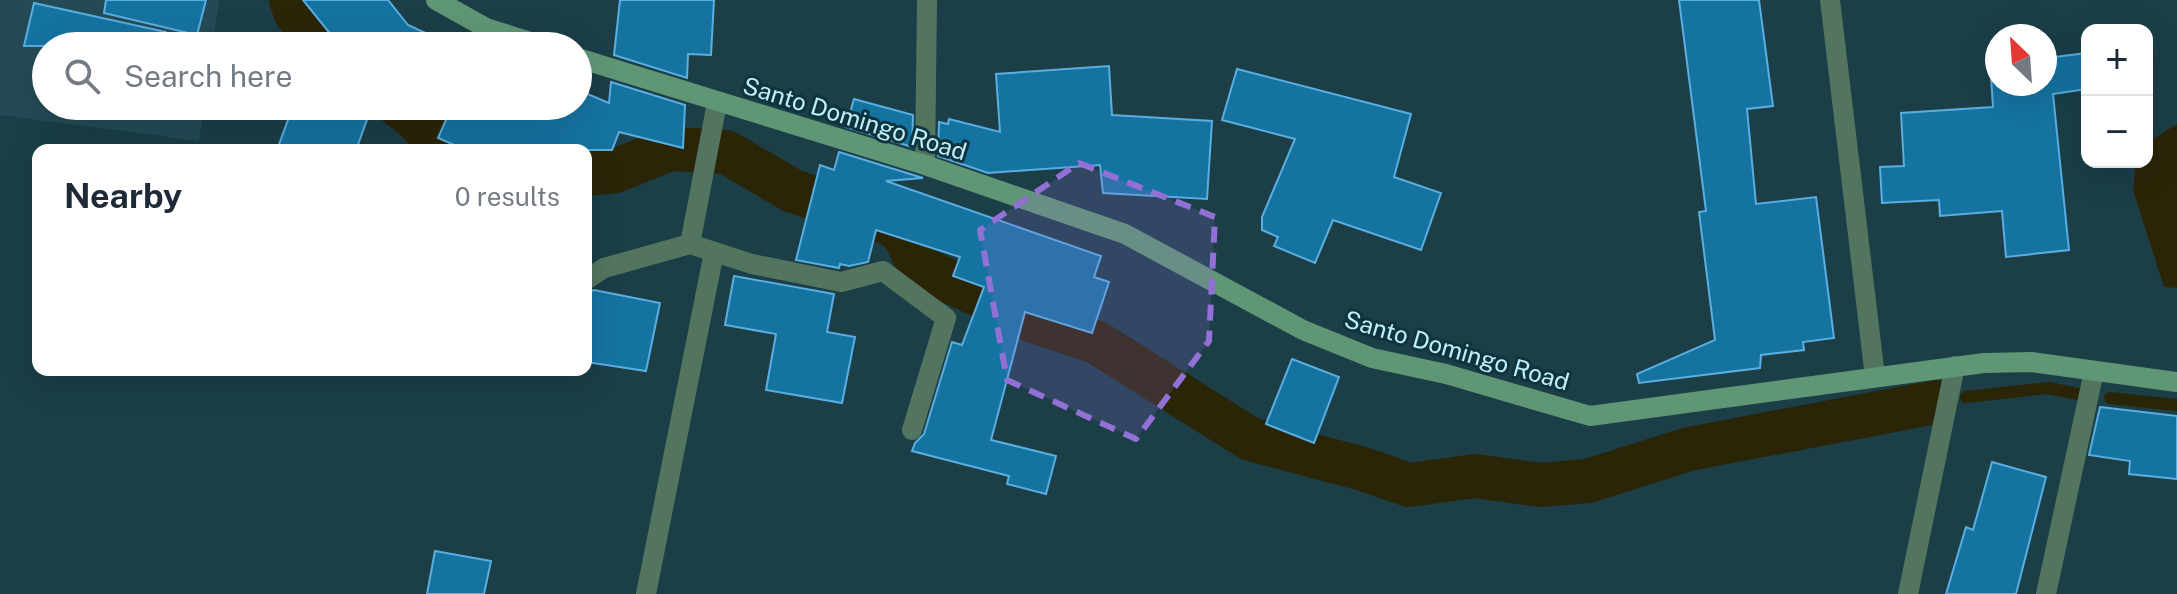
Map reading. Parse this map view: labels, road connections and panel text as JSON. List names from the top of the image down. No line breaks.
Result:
{"streets":{"street":["Santo Domingo Road"]},"north":"top left","page":{"map_buttons":["+","−"],"search":"Search here","heading":["Nearby","0 results"]}}
